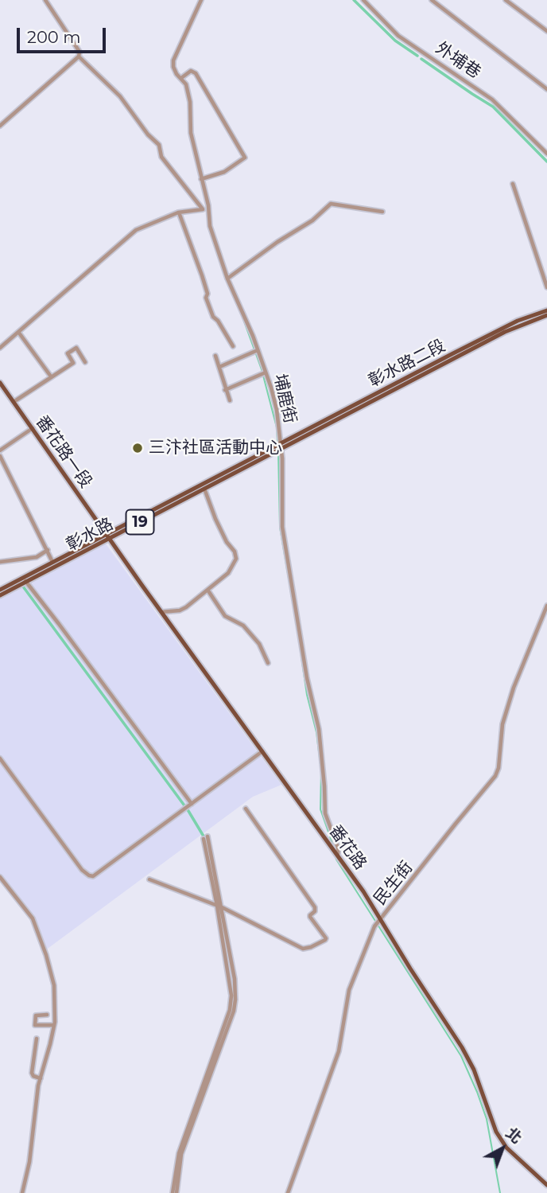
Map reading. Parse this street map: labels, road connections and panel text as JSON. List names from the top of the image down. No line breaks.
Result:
{"streets":{"main road":["彰水路二段","番花路一段","19","彰水路","番花路"],"street":["外埔巷","埔鹿街","民生街"]},"crossings":[["彰水路二段","埔鹿街"],["彰水路二段","彰水路"],["埔鹿街","彰水路"],["埔鹿街","番花路"],["番花路一段","彰水路"],["番花路一段","番花路"],["彰水路","番花路"],["番花路","民生街"]],"places":["三汴社區活動中心"],"scale_bar":"200 m","north":"top right"}
